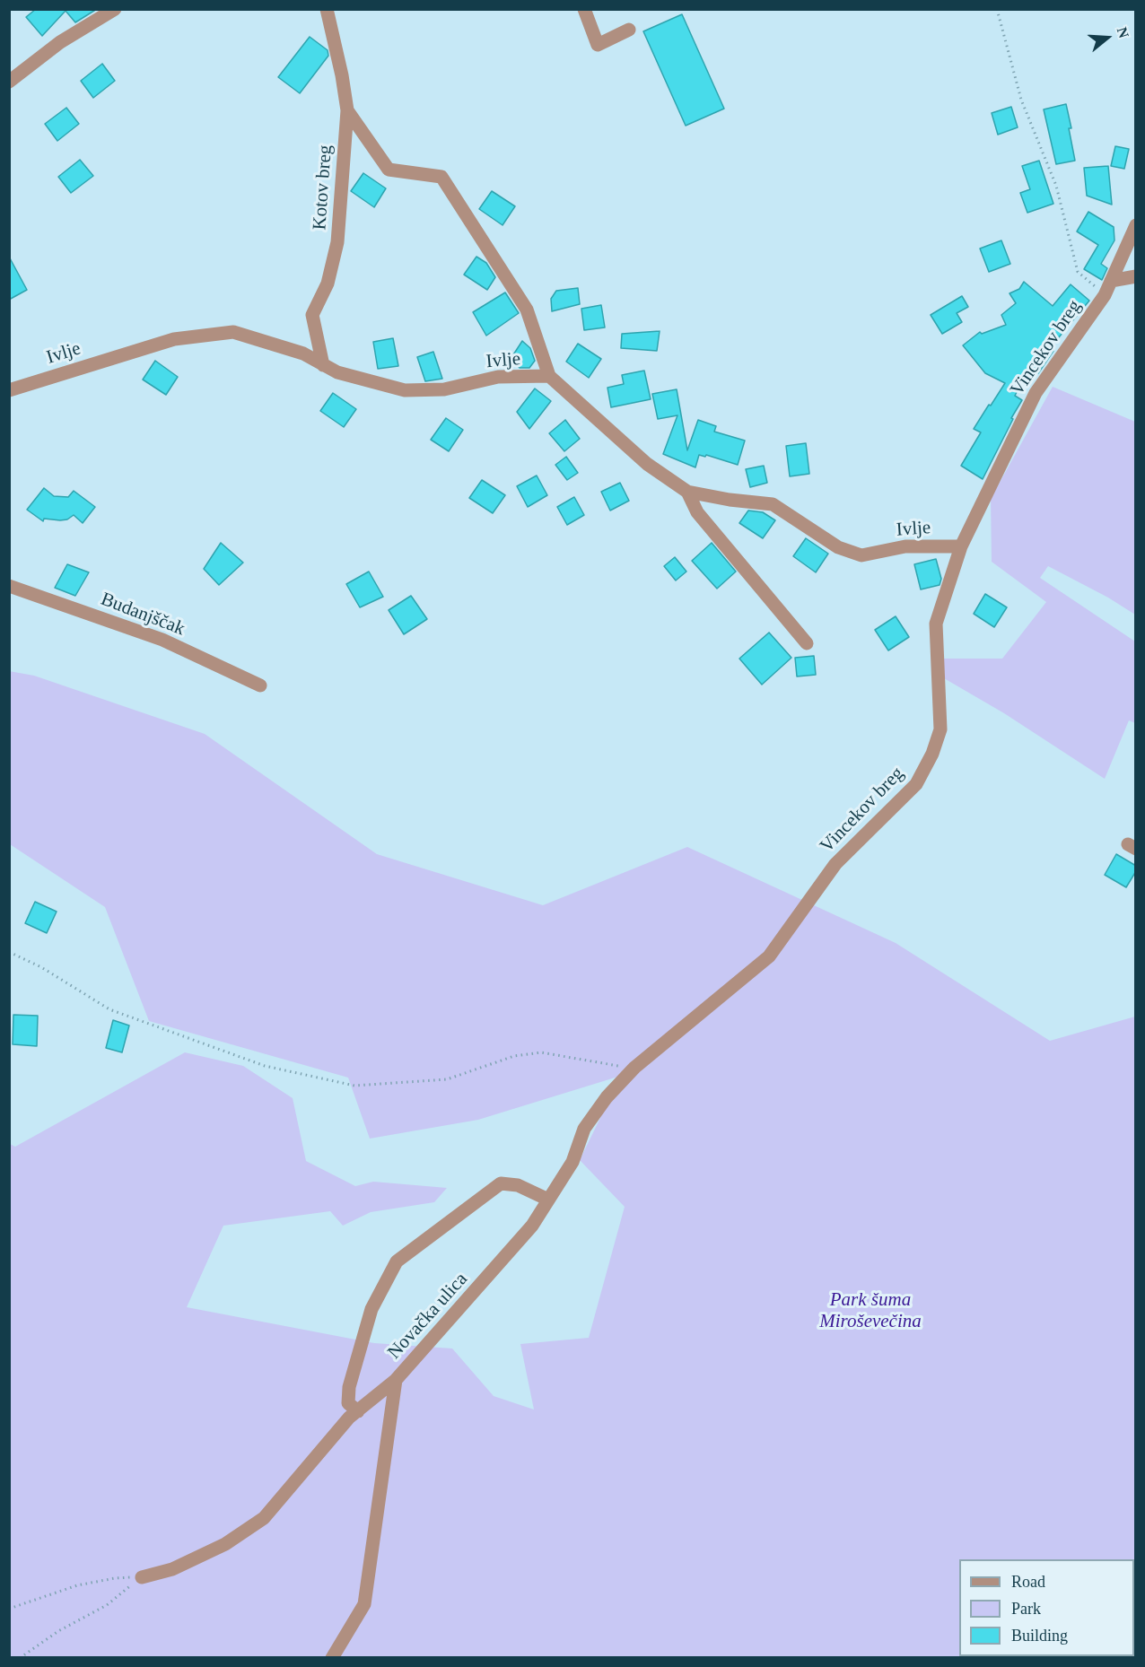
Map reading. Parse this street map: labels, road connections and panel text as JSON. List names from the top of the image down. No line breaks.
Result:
{"streets":{"street":["Kotov breg","Vincekov breg","Ivlje","Budanjščak","Novačka ulica"]},"crossings":[["Kotov breg","Ivlje"],["Vincekov breg","Ivlje"],["Vincekov breg","Novačka ulica"]],"parks":["Park šuma Miroševečina"],"legend":["Road","Park","Building"],"north":"right"}
